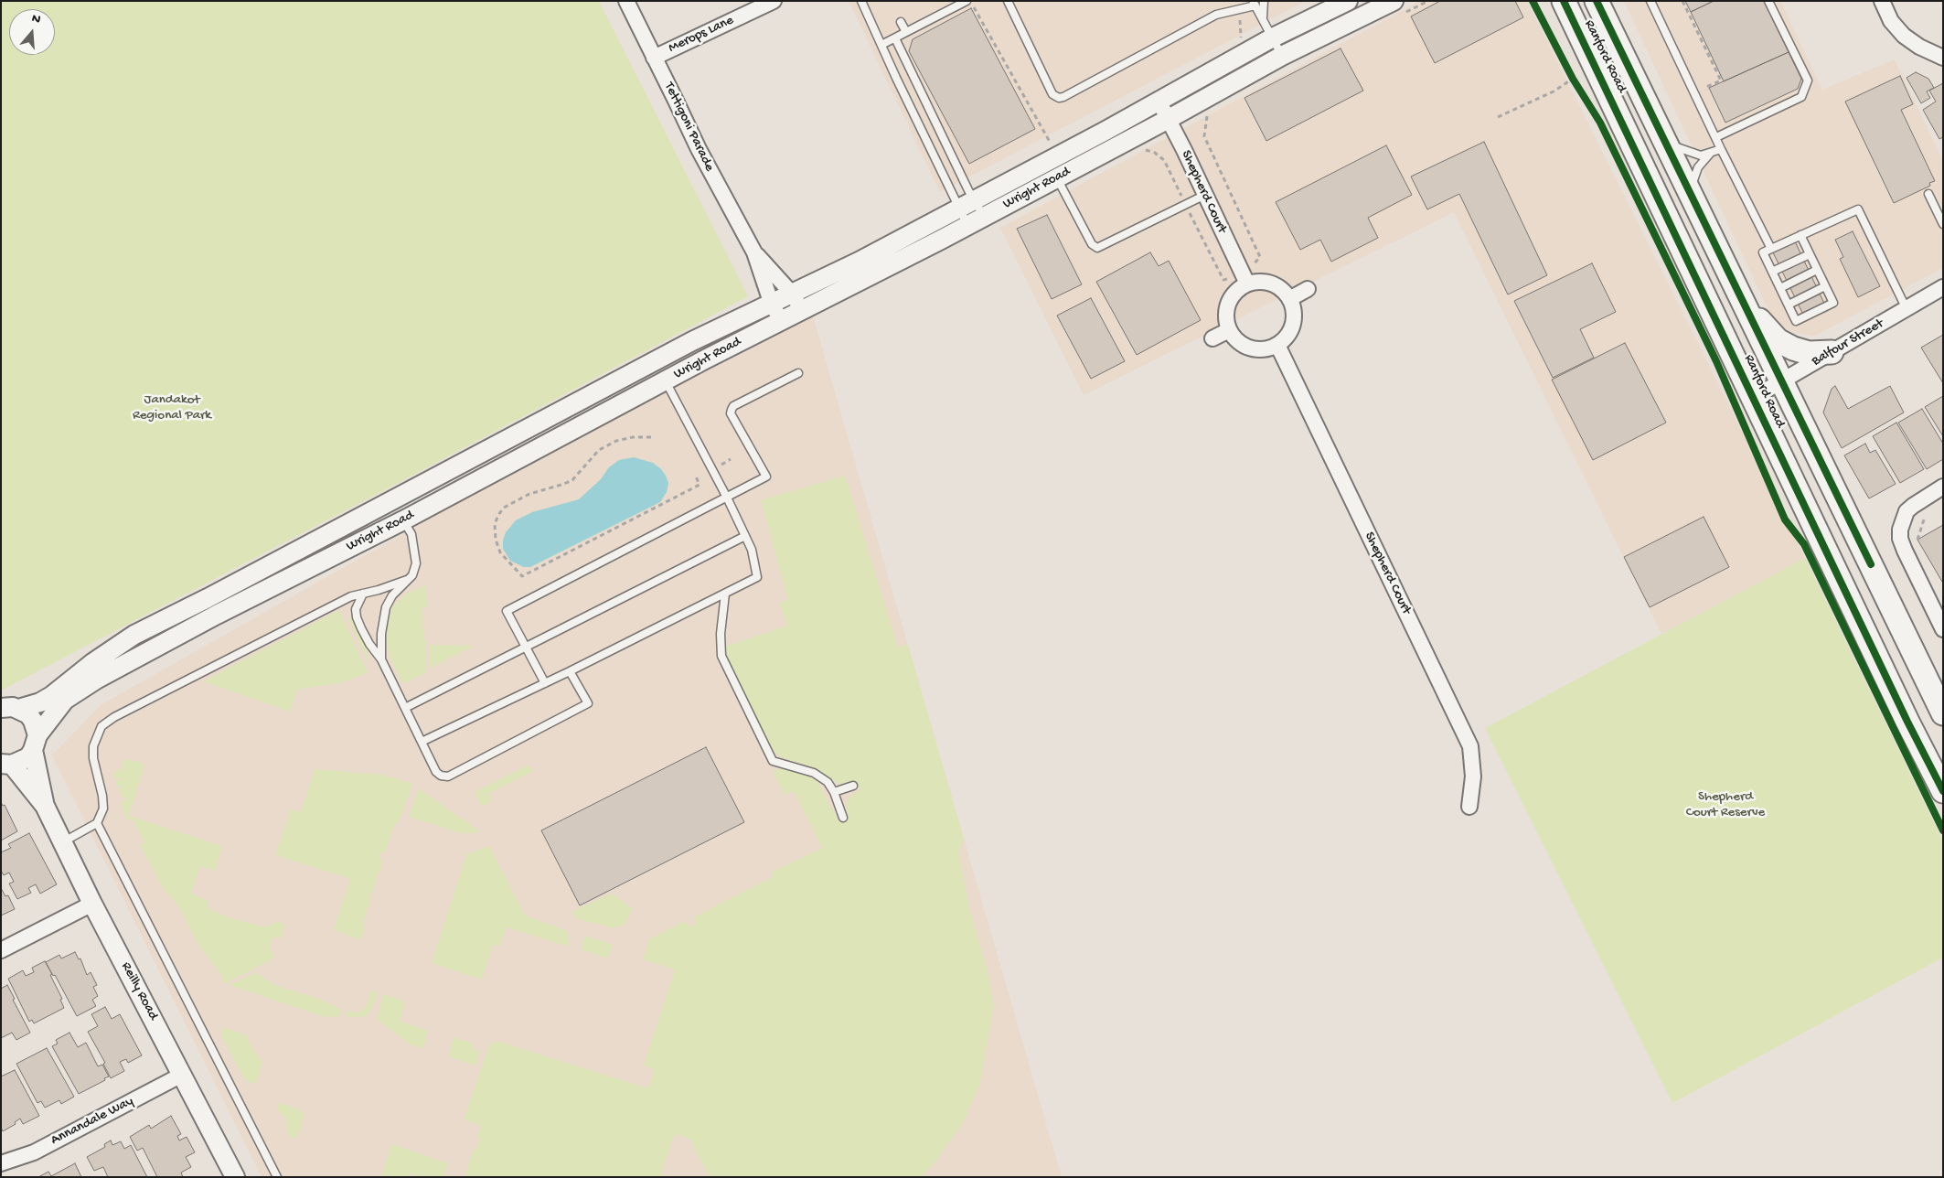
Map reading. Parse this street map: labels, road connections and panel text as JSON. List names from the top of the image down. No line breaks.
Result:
{"streets":{"main road":["Ranford Road"],"street":["Merops Lane","Tettigoni Parade","Wright Road","Shepherd Court","Balfour Street","Reilly Road","Annandale Way"]},"crossings":[["Merops Lane","Tettigoni Parade"],["Ranford Road","Balfour Street"],["Tettigoni Parade","Wright Road"],["Wright Road","Shepherd Court"],["Wright Road","Reilly Road"],["Reilly Road","Annandale Way"]],"parks":["Jandakot Regional Park","Shepherd Court Reserve"],"north":"top"}
